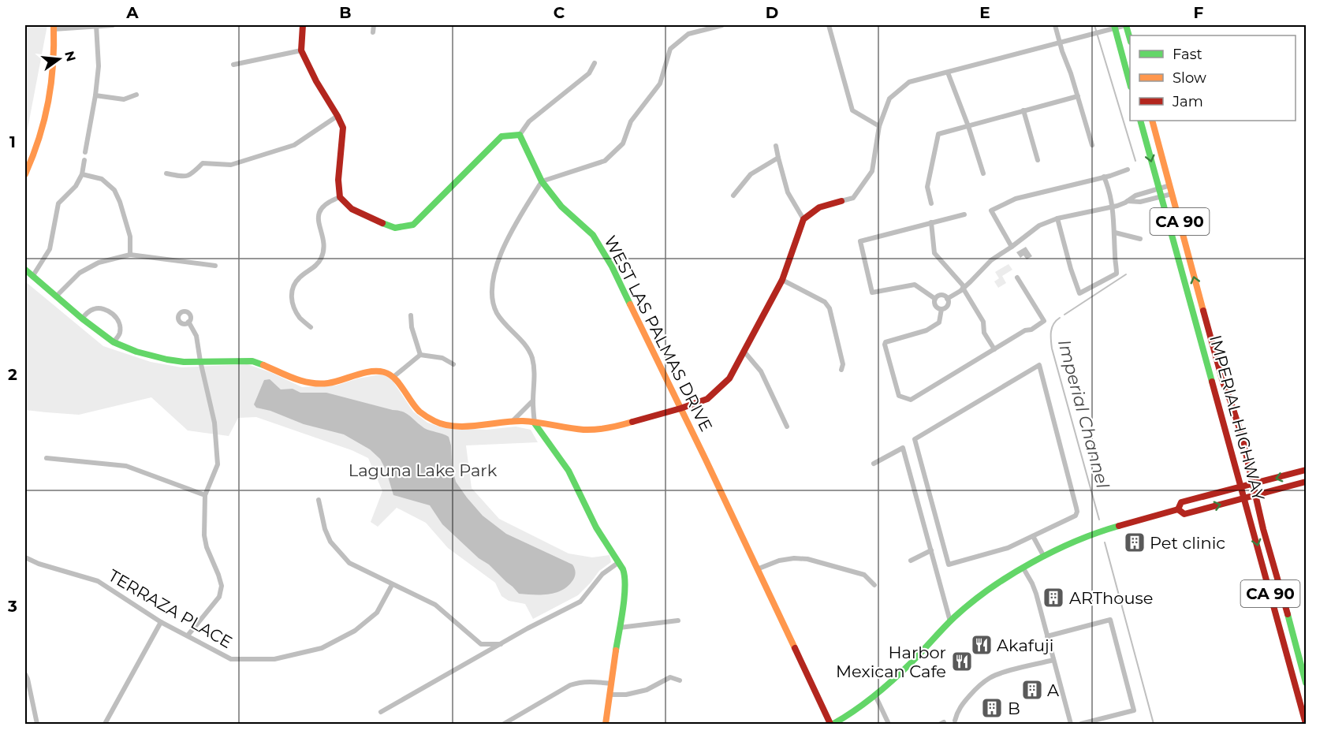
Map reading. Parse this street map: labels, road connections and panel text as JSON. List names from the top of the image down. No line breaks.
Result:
{"streets":{"street":["CA 90","WEST LAS PALMAS DRIVE","IMPERIAL HIGHWAY","TERRAZA PLACE"]},"water":["Imperial Channel"],"parks":["Laguna Lake Park"],"places":{"building":["Pet clinic","ARThouse","A","B"],"restaurant":["Akafuji","Harbor Mexican Cafe"]},"legend":["Fast","Slow","Jam"],"north":"right","grid":{"columns":["A","B","C","D","E","F"],"rows":["1","2","3"]}}
